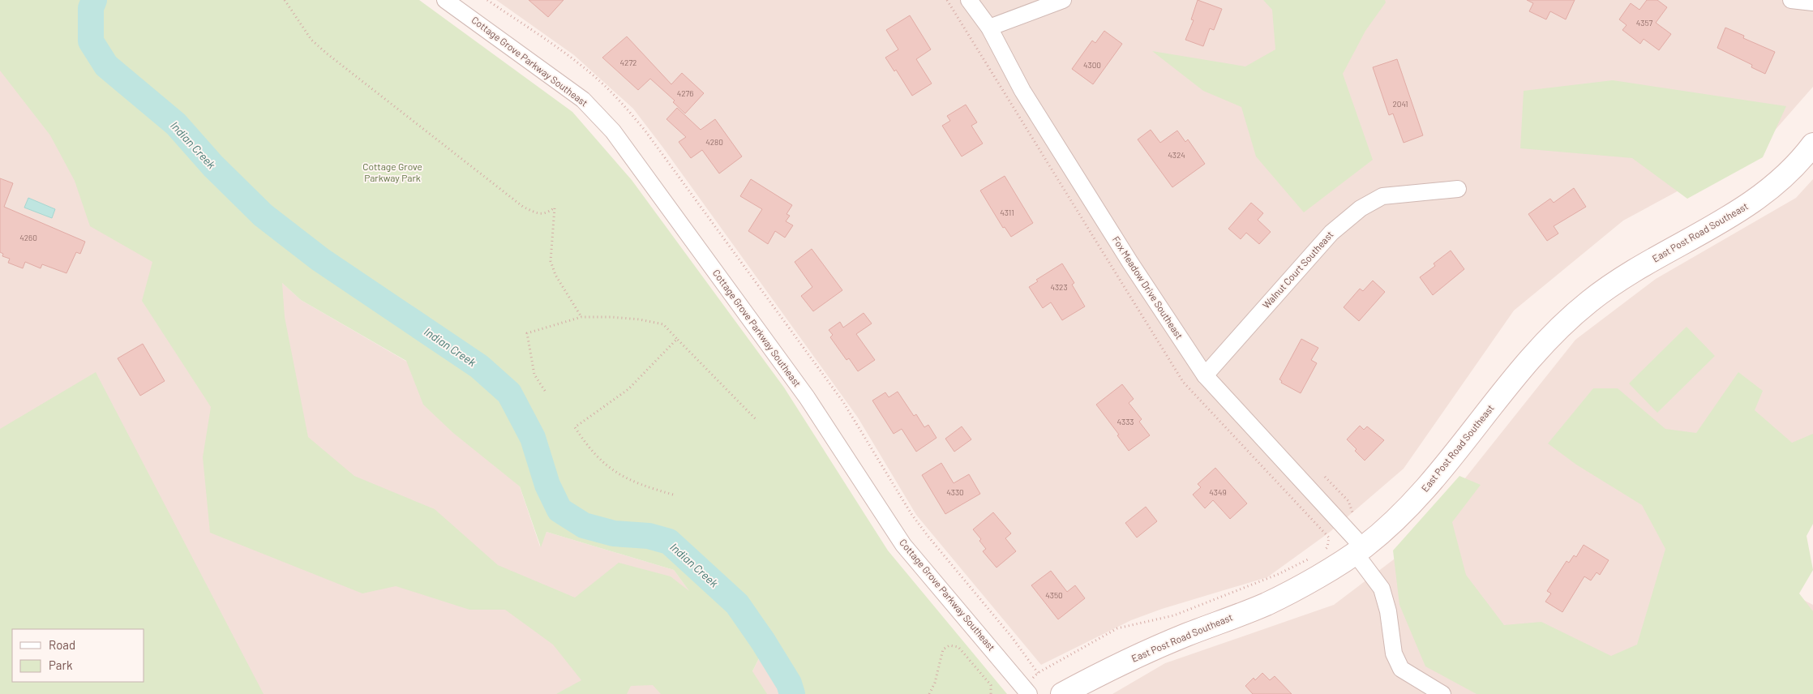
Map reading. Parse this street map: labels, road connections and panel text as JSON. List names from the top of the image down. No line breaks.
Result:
{"streets":{"main road":["East Post Road Southeast"],"street":["Cottage Grove Parkway Southeast","Walnut Court Southeast","Fox Meadow Drive Southeast"]},"crossings":[["East Post Road Southeast","Fox Meadow Drive Southeast"],["Walnut Court Southeast","Fox Meadow Drive Southeast"]],"water":["Indian Creek"],"parks":["Cottage Grove Parkway Park"],"house_numbers":["4357","4272","4300","4276","2041","4280","4324","4311","4260","4323","4333","4330","4349","4350"],"legend":["Road","Park"]}
